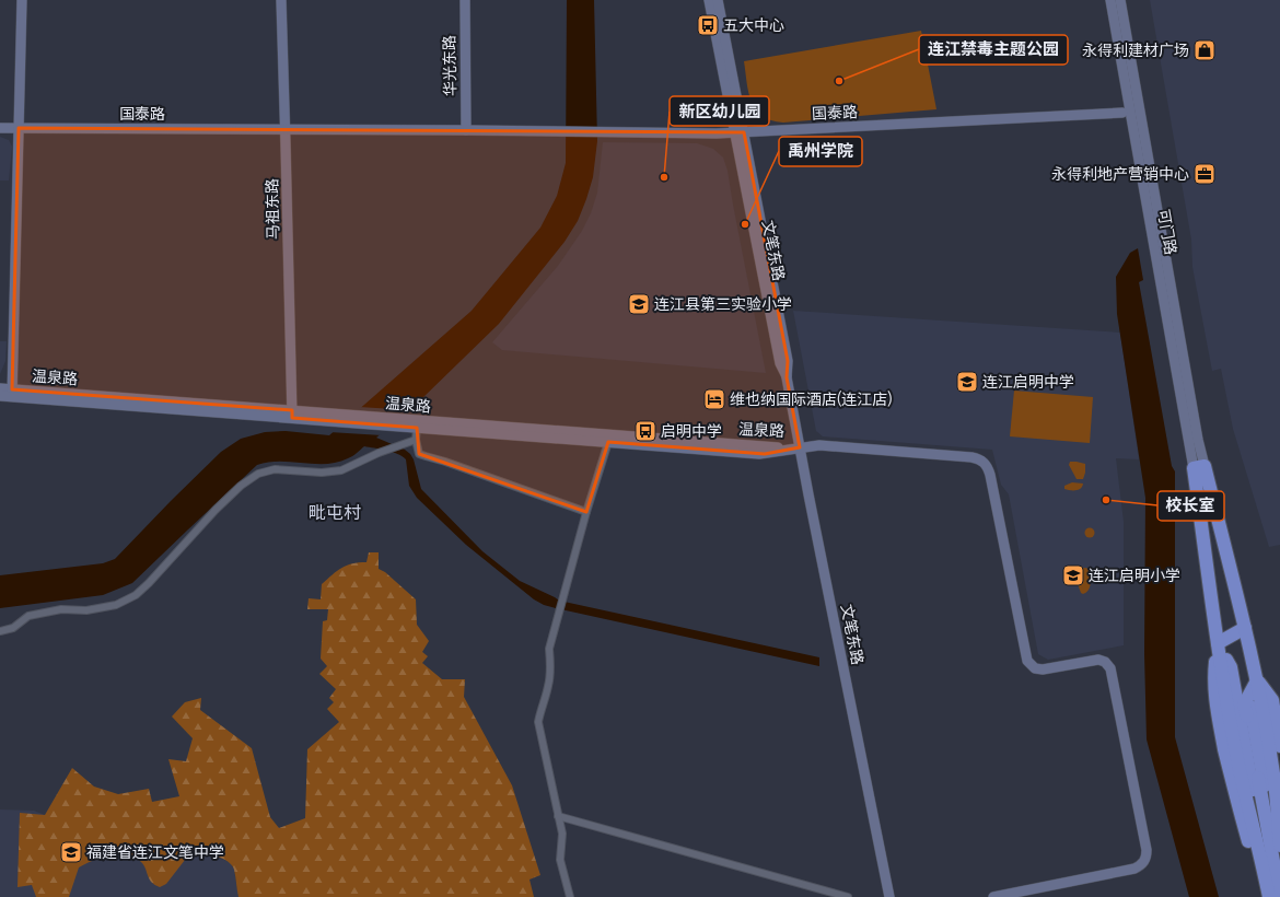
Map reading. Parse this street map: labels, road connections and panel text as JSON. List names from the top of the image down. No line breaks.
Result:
{"streets":{"main road":["华光东路","国泰路","马祖东路","可门路","文笔东路","温泉路"]},"crossings":[["华光东路","国泰路"],["国泰路","马祖东路"],["国泰路","文笔东路"],["马祖东路","温泉路"],["文笔东路","温泉路"]],"districts":["毗屯村"],"places":{"bus stop":["五大中心","启明中学"],"shop":["永得利建材广场"],"other":["连江禁毒主题公园","新区幼儿园","禹州学院","校长室"],"office":["永得利地产营销中心"],"school or university":["连江县第三实验小学","连江启明中学","连江启明小学","福建省连江文笔中学"],"hotel":["维也纳国际酒店(连江店)"]}}
